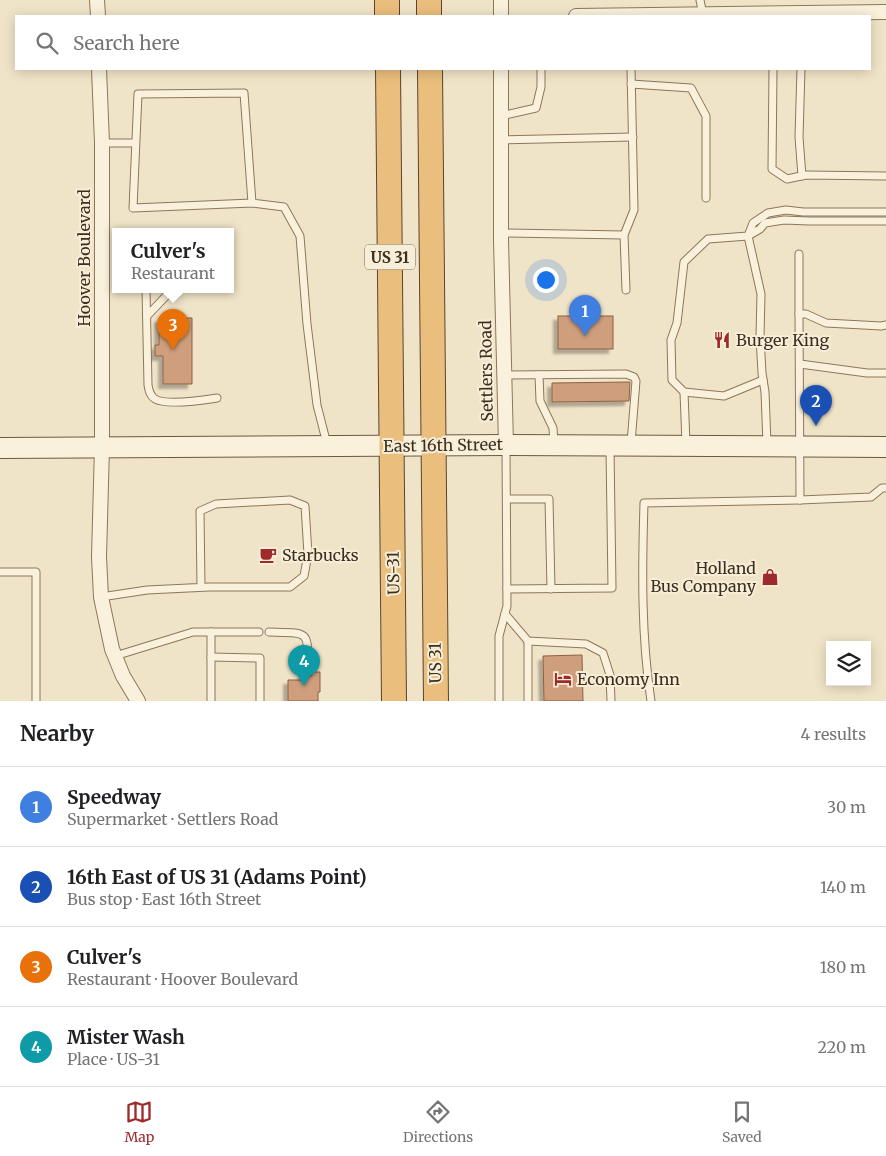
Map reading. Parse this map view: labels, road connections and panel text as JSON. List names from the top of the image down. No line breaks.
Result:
{"streets":{"highway":["US 31","US-31"],"main road":["East 16th Street"],"street":["Hoover Boulevard","Settlers Road"]},"crossings":[["US 31","East 16th Street"],["US 31","US-31"],["Hoover Boulevard","East 16th Street"],["Settlers Road","East 16th Street"],["East 16th Street","US-31"]],"places":{"restaurant":["Burger King"],"cafe":["Starbucks"],"shop":["Holland Bus Company"],"hotel":["Economy Inn"]},"page":{"search":"Search here","popup":["Culver's","Restaurant"],"pins":["1","3","2","4"],"heading":["Nearby","4 results"],"list":[{"mark":"1","name":"Speedway","note":"Supermarket · Settlers Road","value":"30 m"},{"mark":"2","name":"16th East of US 31 (Adams Point)","note":"Bus stop · East 16th Street","value":"140 m"},{"mark":"3","name":"Culver's","note":"Restaurant · Hoover Boulevard","value":"180 m"},{"mark":"4","name":"Mister Wash","note":"Place · US-31","value":"220 m"}],"nav":["Map","Directions","Saved"]}}
